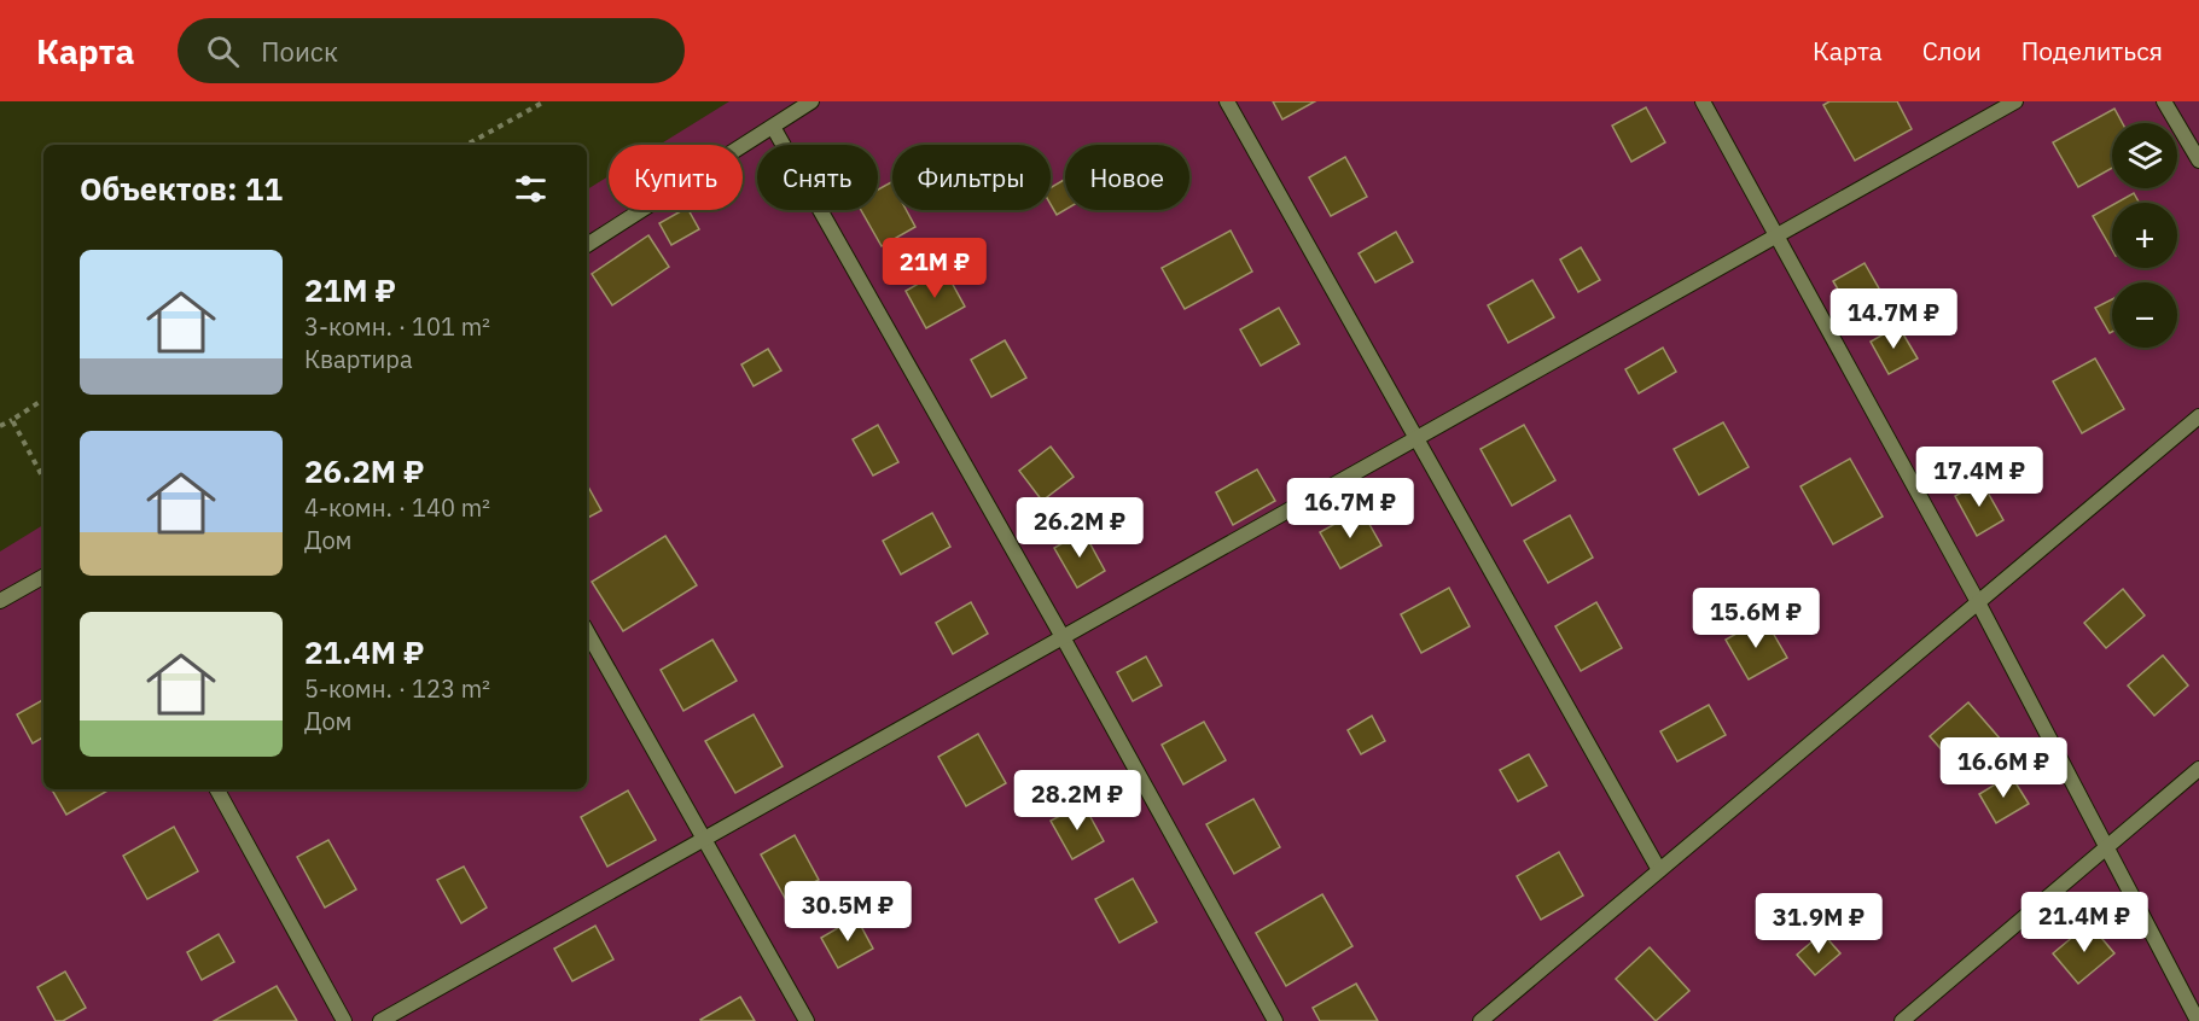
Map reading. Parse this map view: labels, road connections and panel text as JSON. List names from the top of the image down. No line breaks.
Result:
{"page":{"header":"Карта","search":"Поиск","nav":["Карта","Слои","Поделиться"],"map_buttons":["+","−"],"chip":["Купить","Снять","Фильтры","Новое"],"heading":"Объектов: 11","list":[{"name":"21M ₽","note":"3-комн. · 101 m² · Квартира"},{"name":"26.2M ₽","note":"4-комн. · 140 m² · Дом"},{"name":"21.4M ₽","note":"5-комн. · 123 m² · Дом"}],"price":["21M ₽","14.7M ₽","17.4M ₽","16.7M ₽","26.2M ₽","15.6M ₽","16.6M ₽","28.2M ₽","30.5M ₽","21.4M ₽","31.9M ₽"]}}
